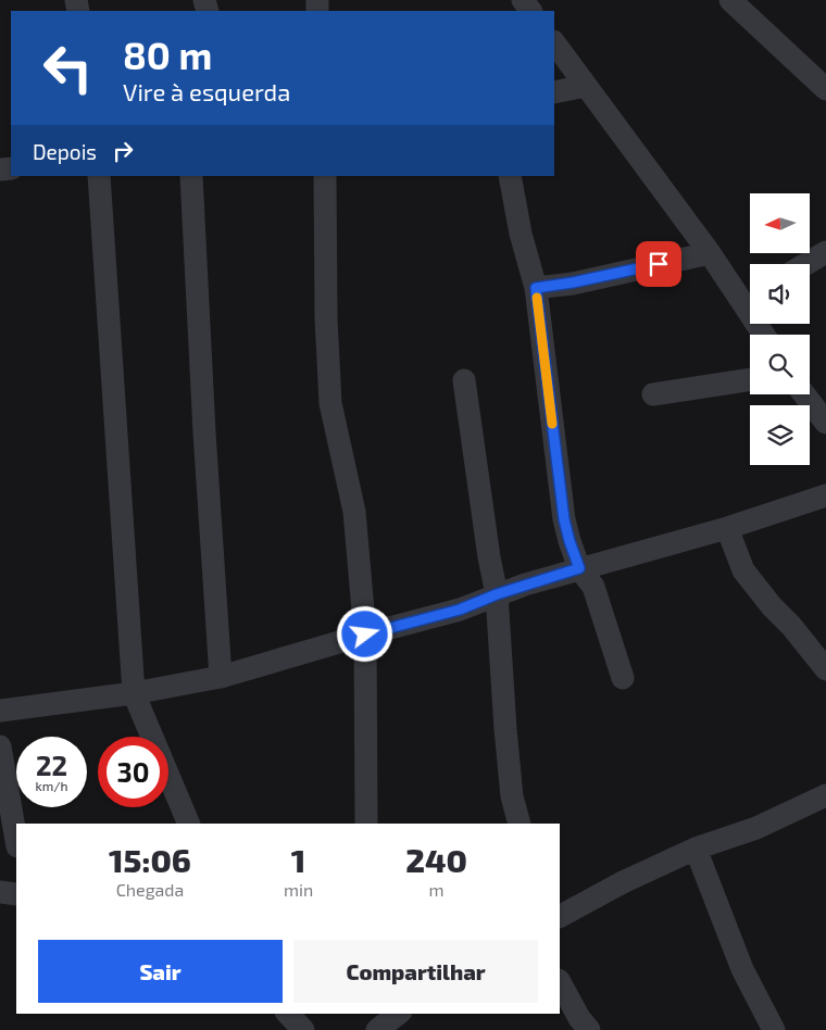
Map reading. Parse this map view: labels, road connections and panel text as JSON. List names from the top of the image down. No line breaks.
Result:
{"north":"left","page":{"turn":["80 m","Vire à esquerda"],"then":"Depois","speed":"22 km/h","limit":"30","eta":["15:06","Chegada","1","min","240","m"],"buttons":["Sair","Compartilhar"]}}
